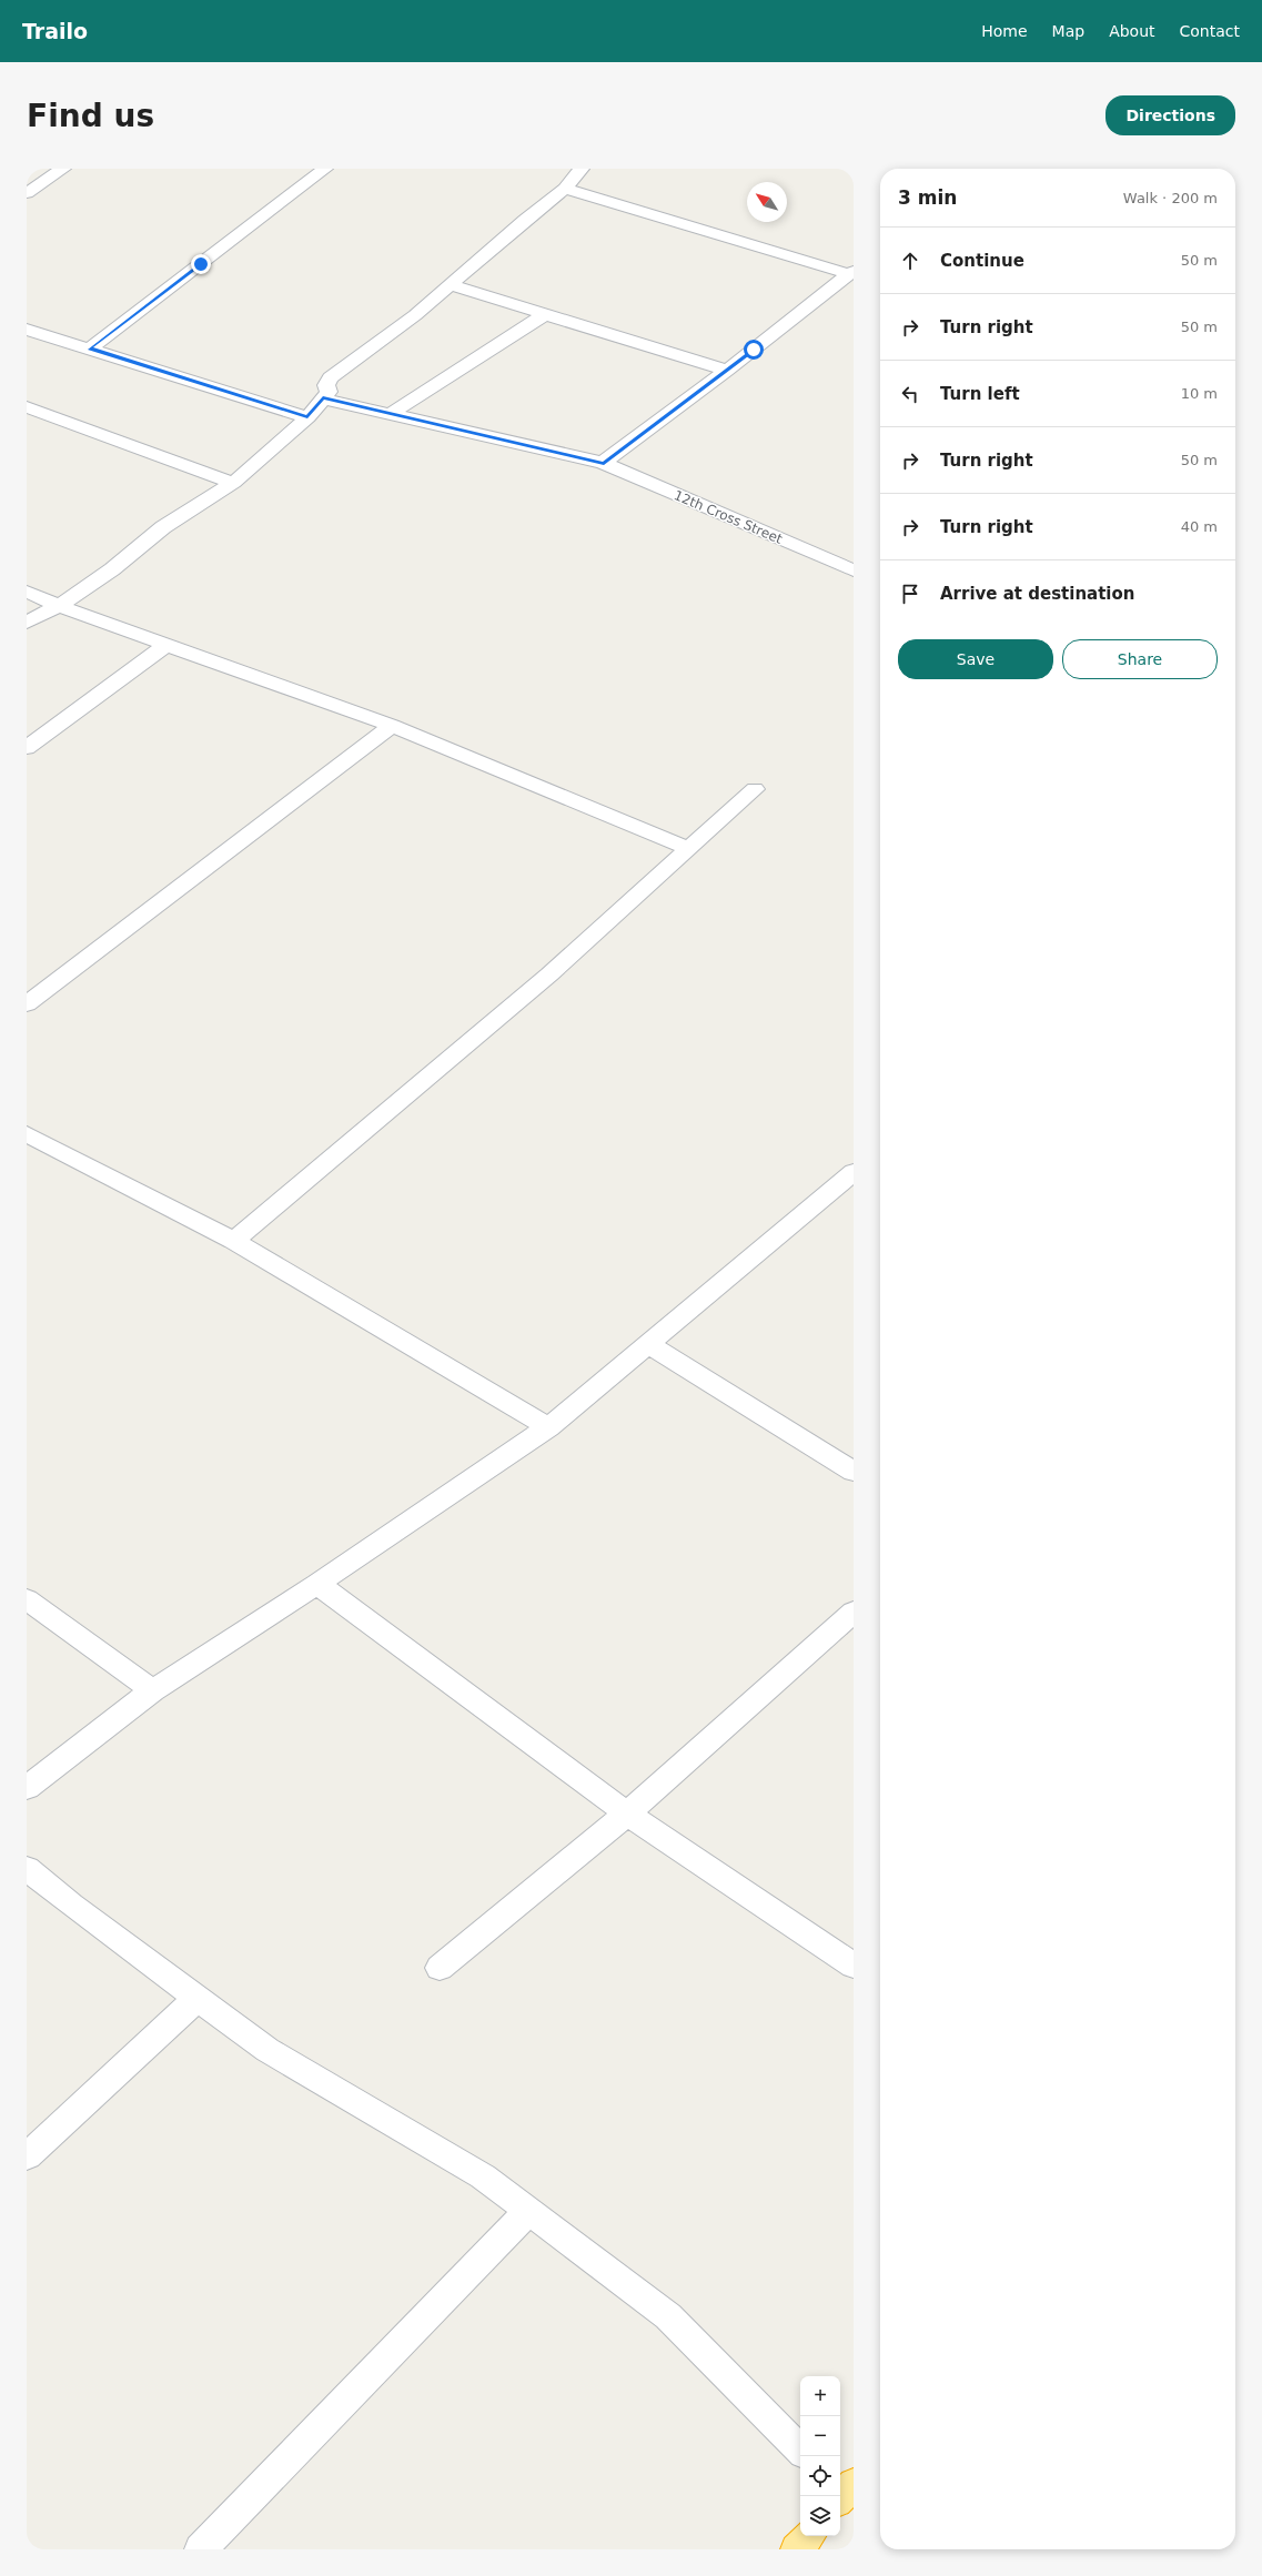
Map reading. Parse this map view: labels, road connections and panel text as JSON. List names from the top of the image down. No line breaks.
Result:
{"streets":{"street":["12th Cross Street"]},"north":"top left","page":{"header":"Trailo","nav":["Home","Map","About","Contact"],"buttons":["Directions",["Save","Share"]],"title":"Find us","heading":["3 min","Walk · 200 m"],"list":[["Continue","50 m"],["Turn right","50 m"],["Turn left","10 m"],["Turn right","50 m"],["Turn right","40 m"],"Arrive at destination"],"map_buttons":["+","−"]}}
